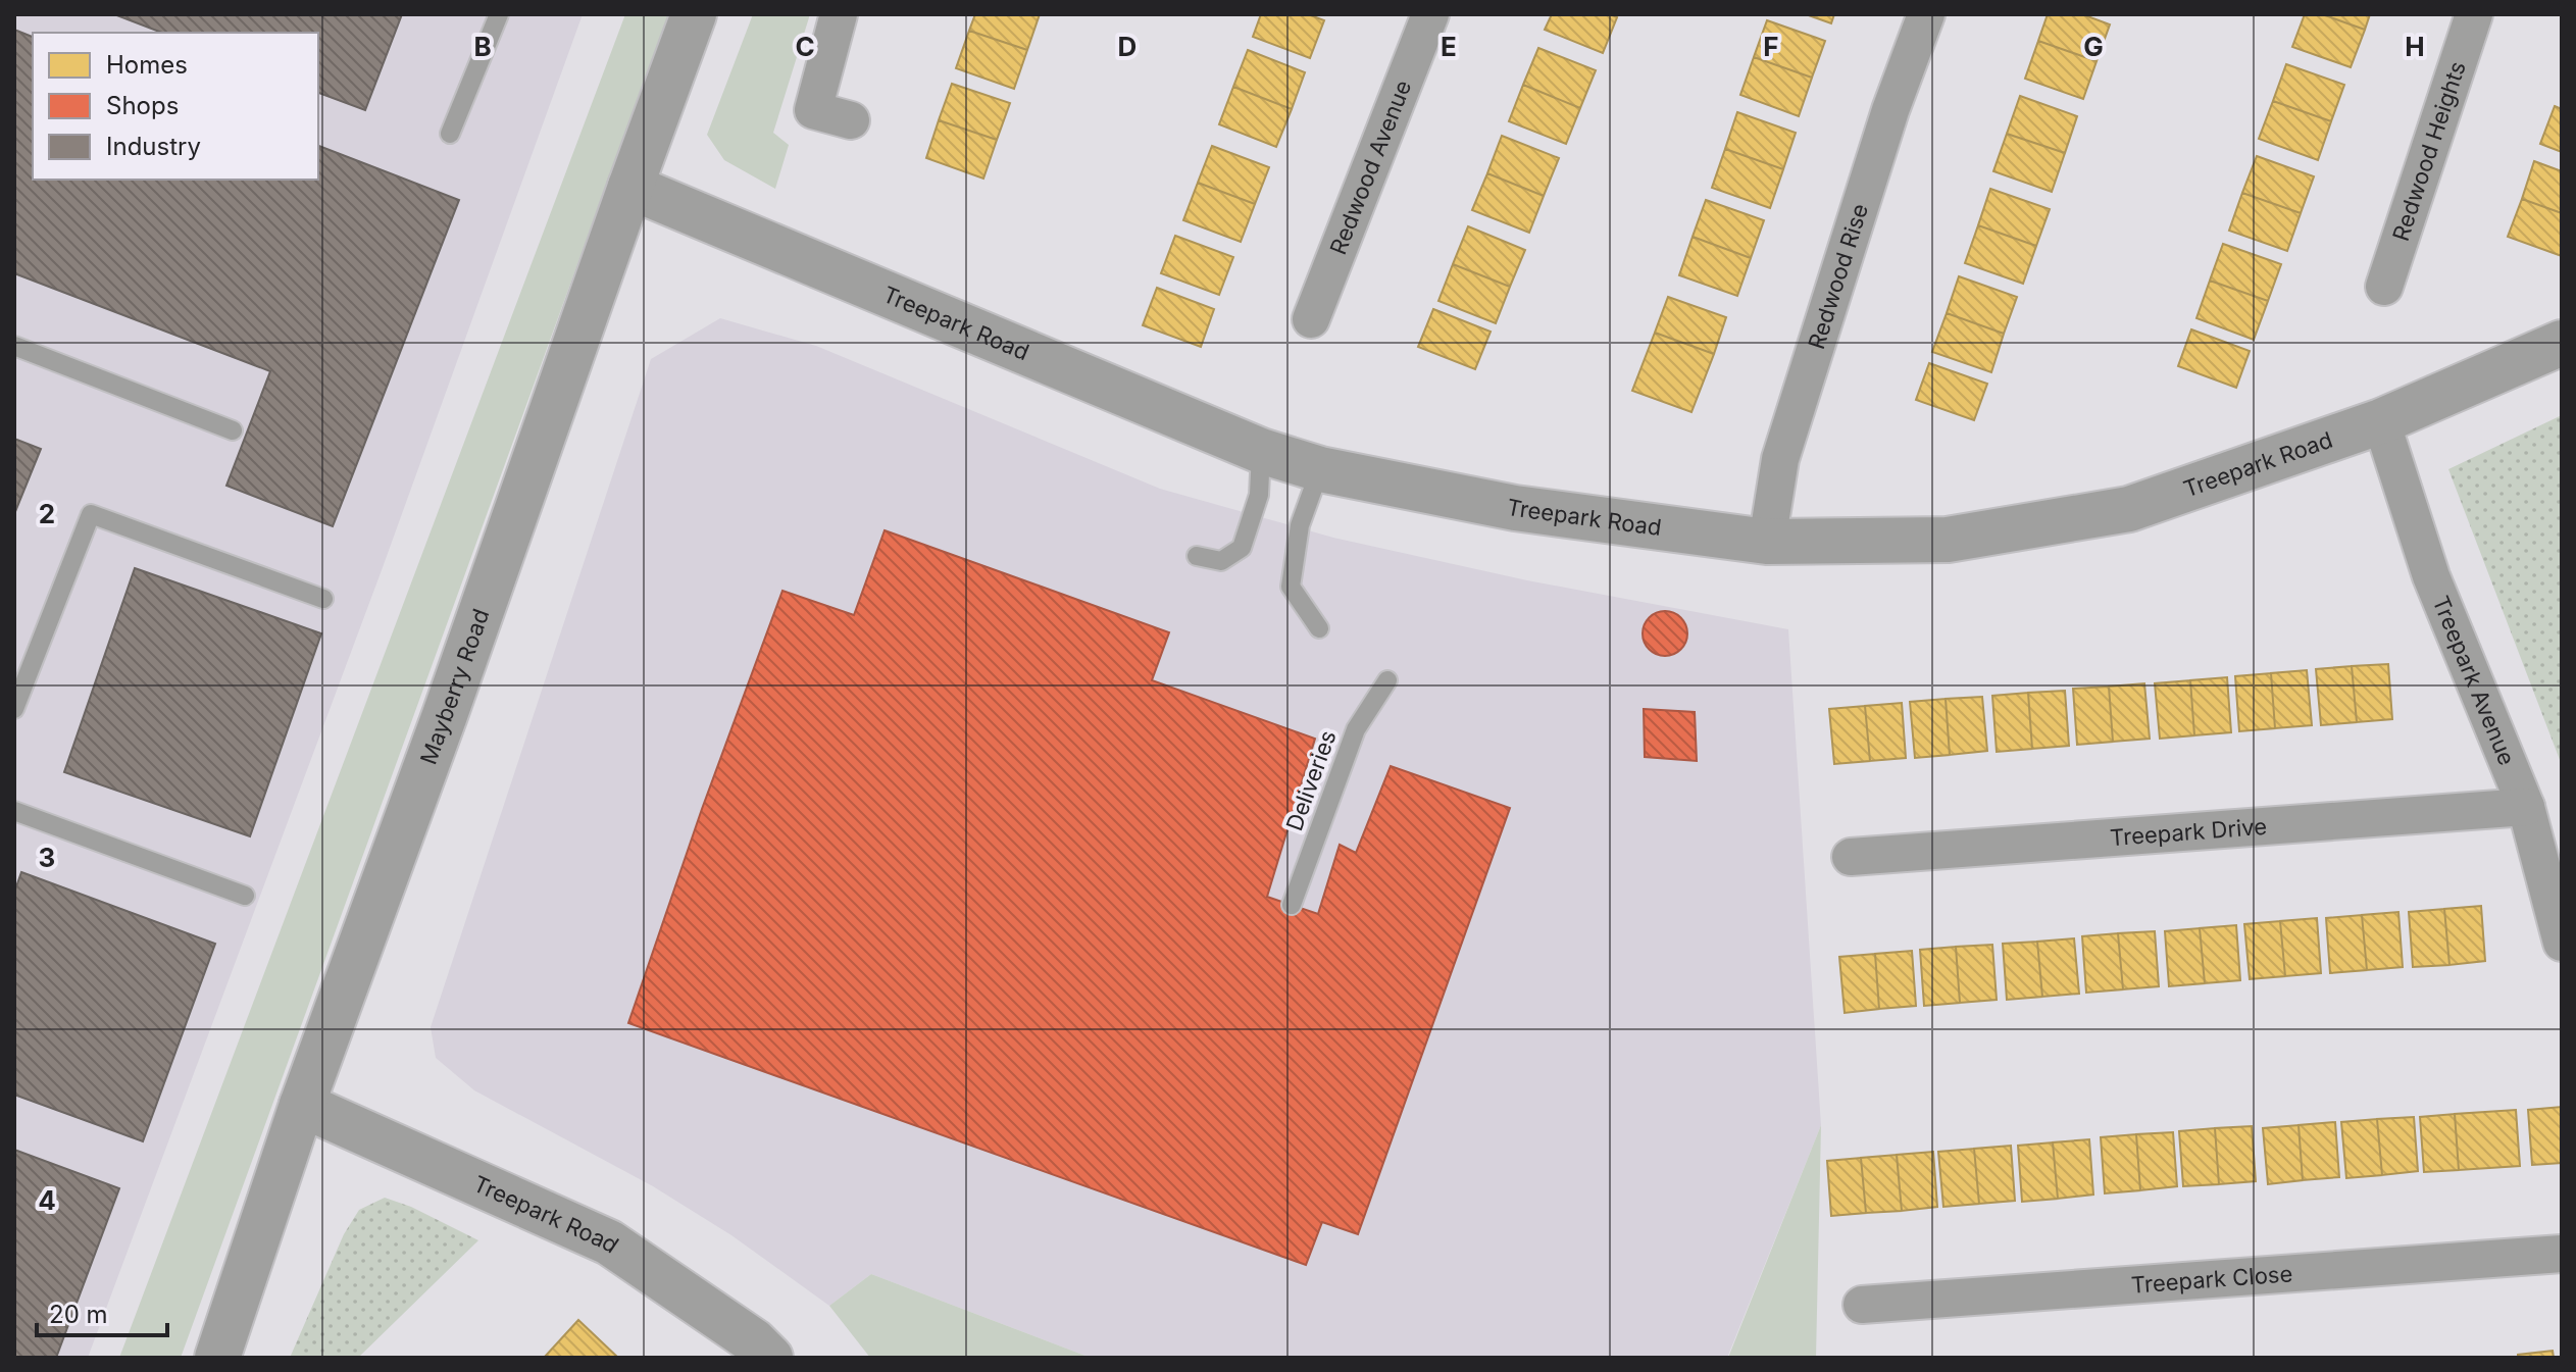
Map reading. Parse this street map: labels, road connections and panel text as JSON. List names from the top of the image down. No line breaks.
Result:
{"streets":{"street":["Redwood Heights","Redwood Avenue","Redwood Rise","Treepark Road","Treepark Avenue","Mayberry Road","Treepark Drive","Treepark Close"],"lane":["Deliveries"]},"crossings":[["Redwood Rise","Treepark Road"],["Treepark Road","Treepark Avenue"],["Treepark Road","Mayberry Road"],["Treepark Avenue","Treepark Drive"]],"legend":["Homes","Shops","Industry"],"scale_bar":"20 m","grid":{"columns":["B","C","D","E","F","G","H"],"rows":["2","3","4"]}}
